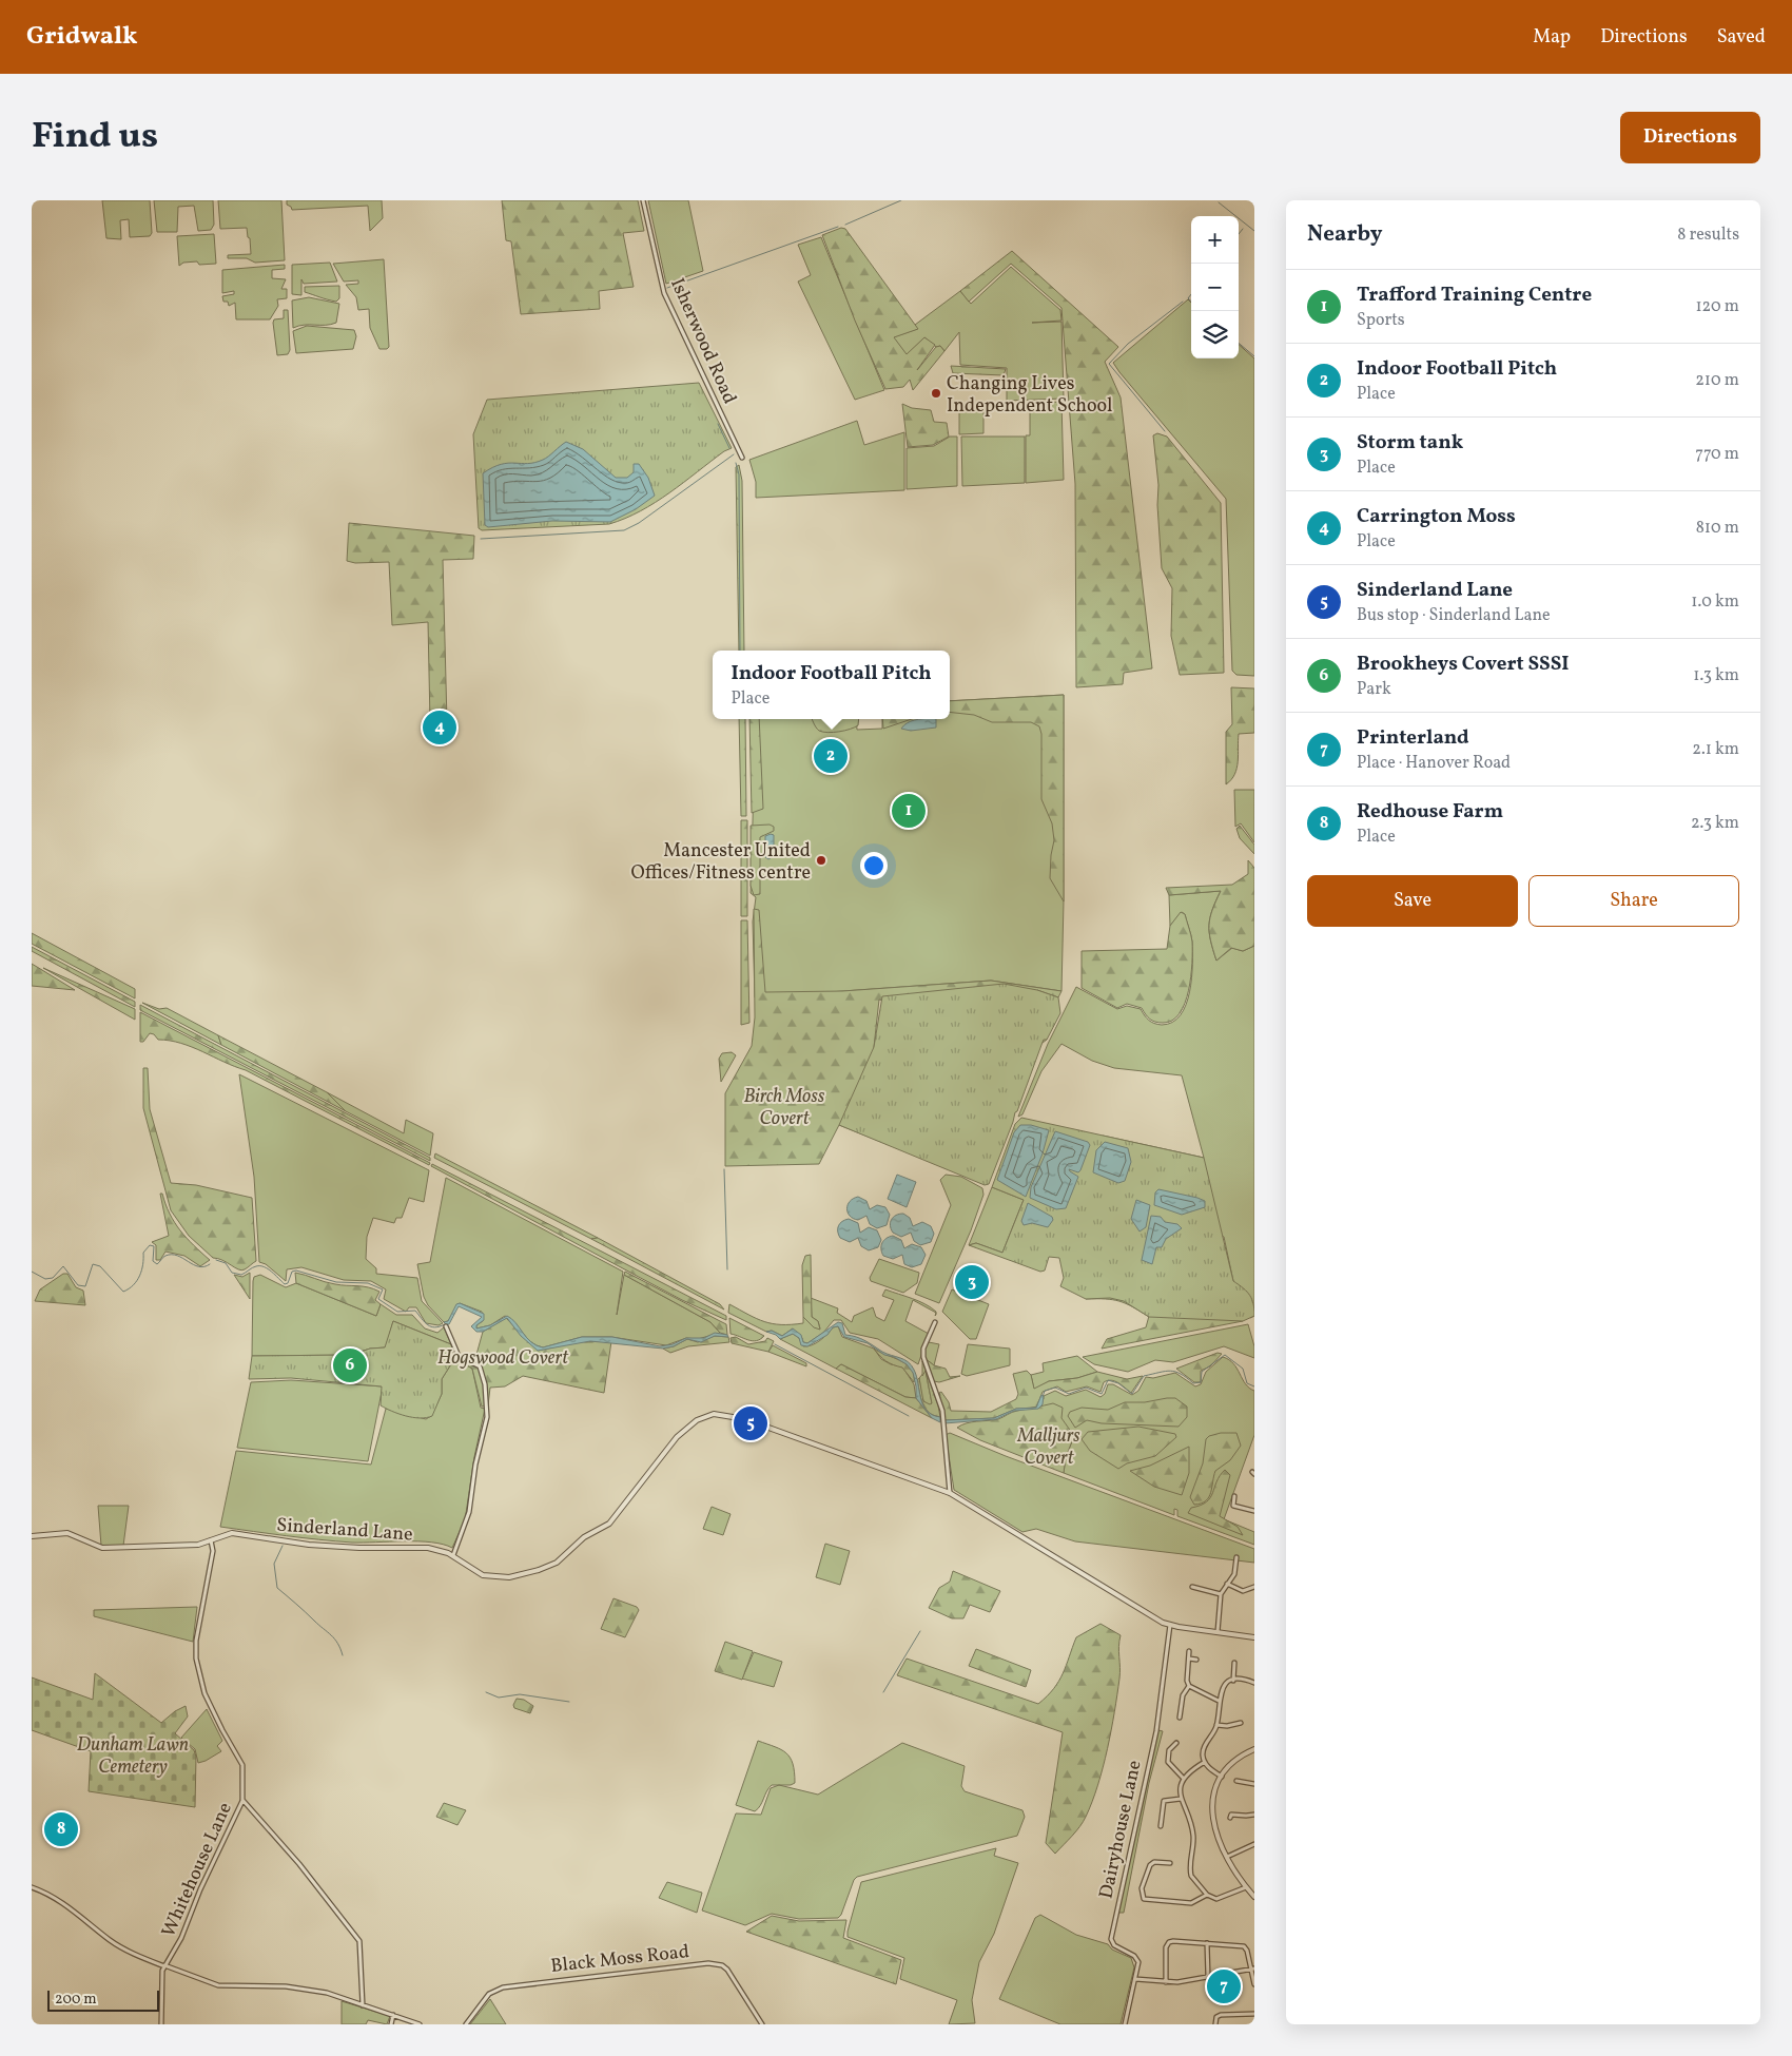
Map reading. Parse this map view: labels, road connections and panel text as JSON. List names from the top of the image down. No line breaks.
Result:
{"streets":{"street":["Isherwood Road","Sinderland Lane","Dairyhouse Lane","Whitehouse Lane","Black Moss Road"]},"crossings":[["Sinderland Lane","Dairyhouse Lane"],["Sinderland Lane","Whitehouse Lane"]],"parks":["Birch Moss Covert","Hogswood Covert","Malljurs Covert","Dunham Lawn Cemetery"],"places":["Changing Lives Independent School","Mancester United Offices/Fitness centre"],"scale_bar":"200 m","page":{"header":"Gridwalk","nav":["Map","Directions","Saved"],"title":"Find us","buttons":["Directions",["Save","Share"]],"heading":["Nearby","8 results"],"map_buttons":["+","−"],"list":[{"mark":"1","name":"Trafford Training Centre","note":"Sports","value":"120 m"},{"mark":"2","name":"Indoor Football Pitch","note":"Place","value":"210 m"},{"mark":"3","name":"Storm tank","note":"Place","value":"770 m"},{"mark":"4","name":"Carrington Moss","note":"Place","value":"810 m"},{"mark":"5","name":"Sinderland Lane","note":"Bus stop · Sinderland Lane","value":"1.0 km"},{"mark":"6","name":"Brookheys Covert SSSI","note":"Park","value":"1.3 km"},{"mark":"7","name":"Printerland","note":"Place · Hanover Road","value":"2.1 km"},{"mark":"8","name":"Redhouse Farm","note":"Place","value":"2.3 km"}],"popup":["Indoor Football Pitch","Place"],"pins":["4","2","1","3","6","5","8","7"],"scale":"200 m"}}
